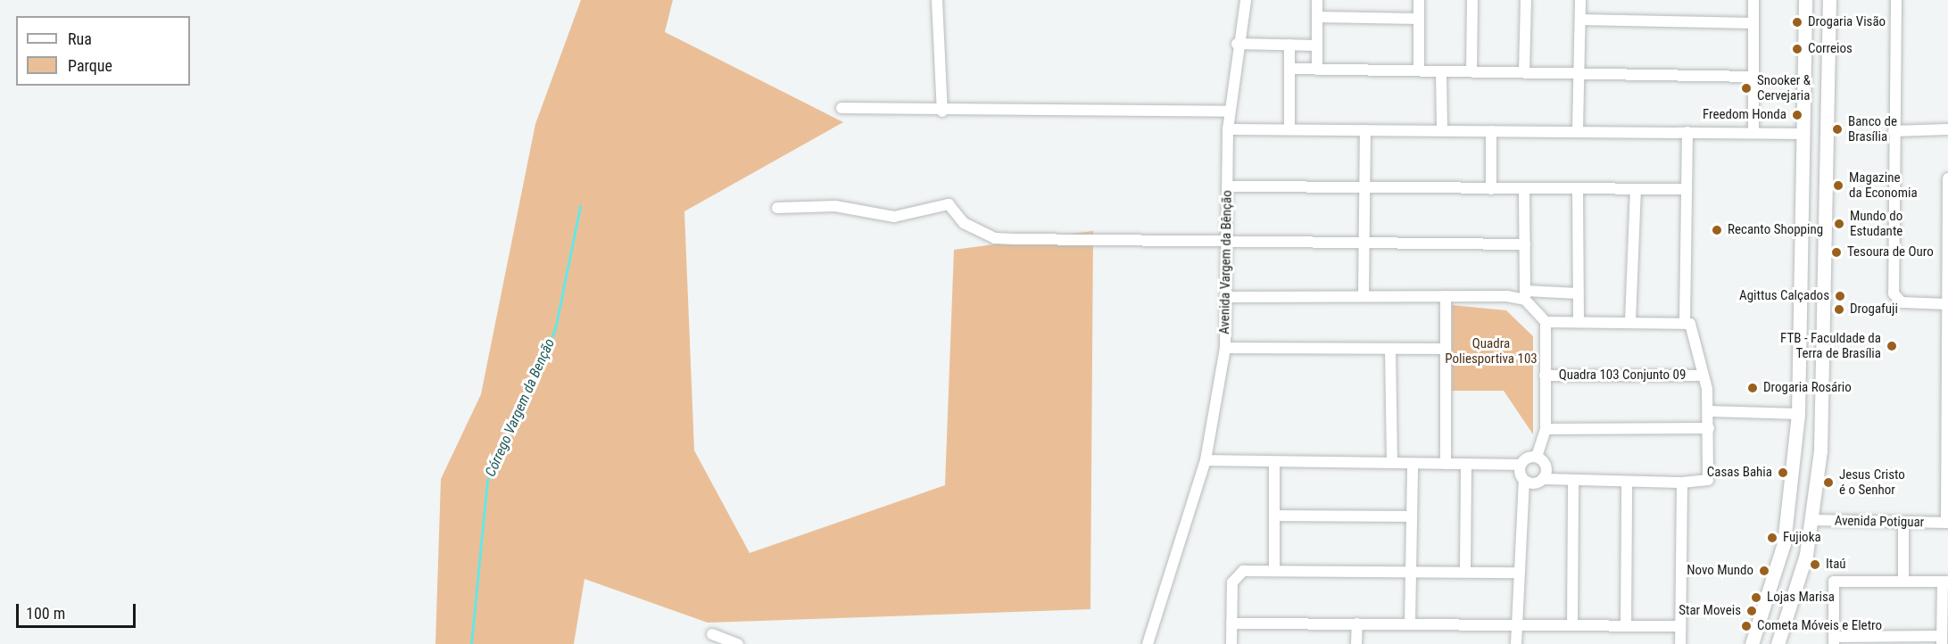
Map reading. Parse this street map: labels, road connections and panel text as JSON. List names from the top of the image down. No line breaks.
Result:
{"streets":{"street":["Avenida Vargem da Bênção","Quadra 103 Conjunto 09","Avenida Potiguar"]},"water":["Córrego Vargem da Benção"],"parks":["Quadra Poliesportiva 103"],"places":["Drogaria Visão","Correios","Snooker & Cervejaria","Freedom Honda","Banco de Brasília","Magazine da Economia","Mundo do Estudante","Recanto Shopping","Tesoura de Ouro","Agittus Calçados","Drogafuji","FTB - Faculdade da Terra de Brasília","Drogaria Rosário","Casas Bahia","Jesus Cristo é o Senhor","Fujioka","Itaú","Novo Mundo","Lojas Marisa","Star Moveis","Cometa Móveis e Eletro"],"legend":["Rua","Parque"],"scale_bar":"100 m"}
